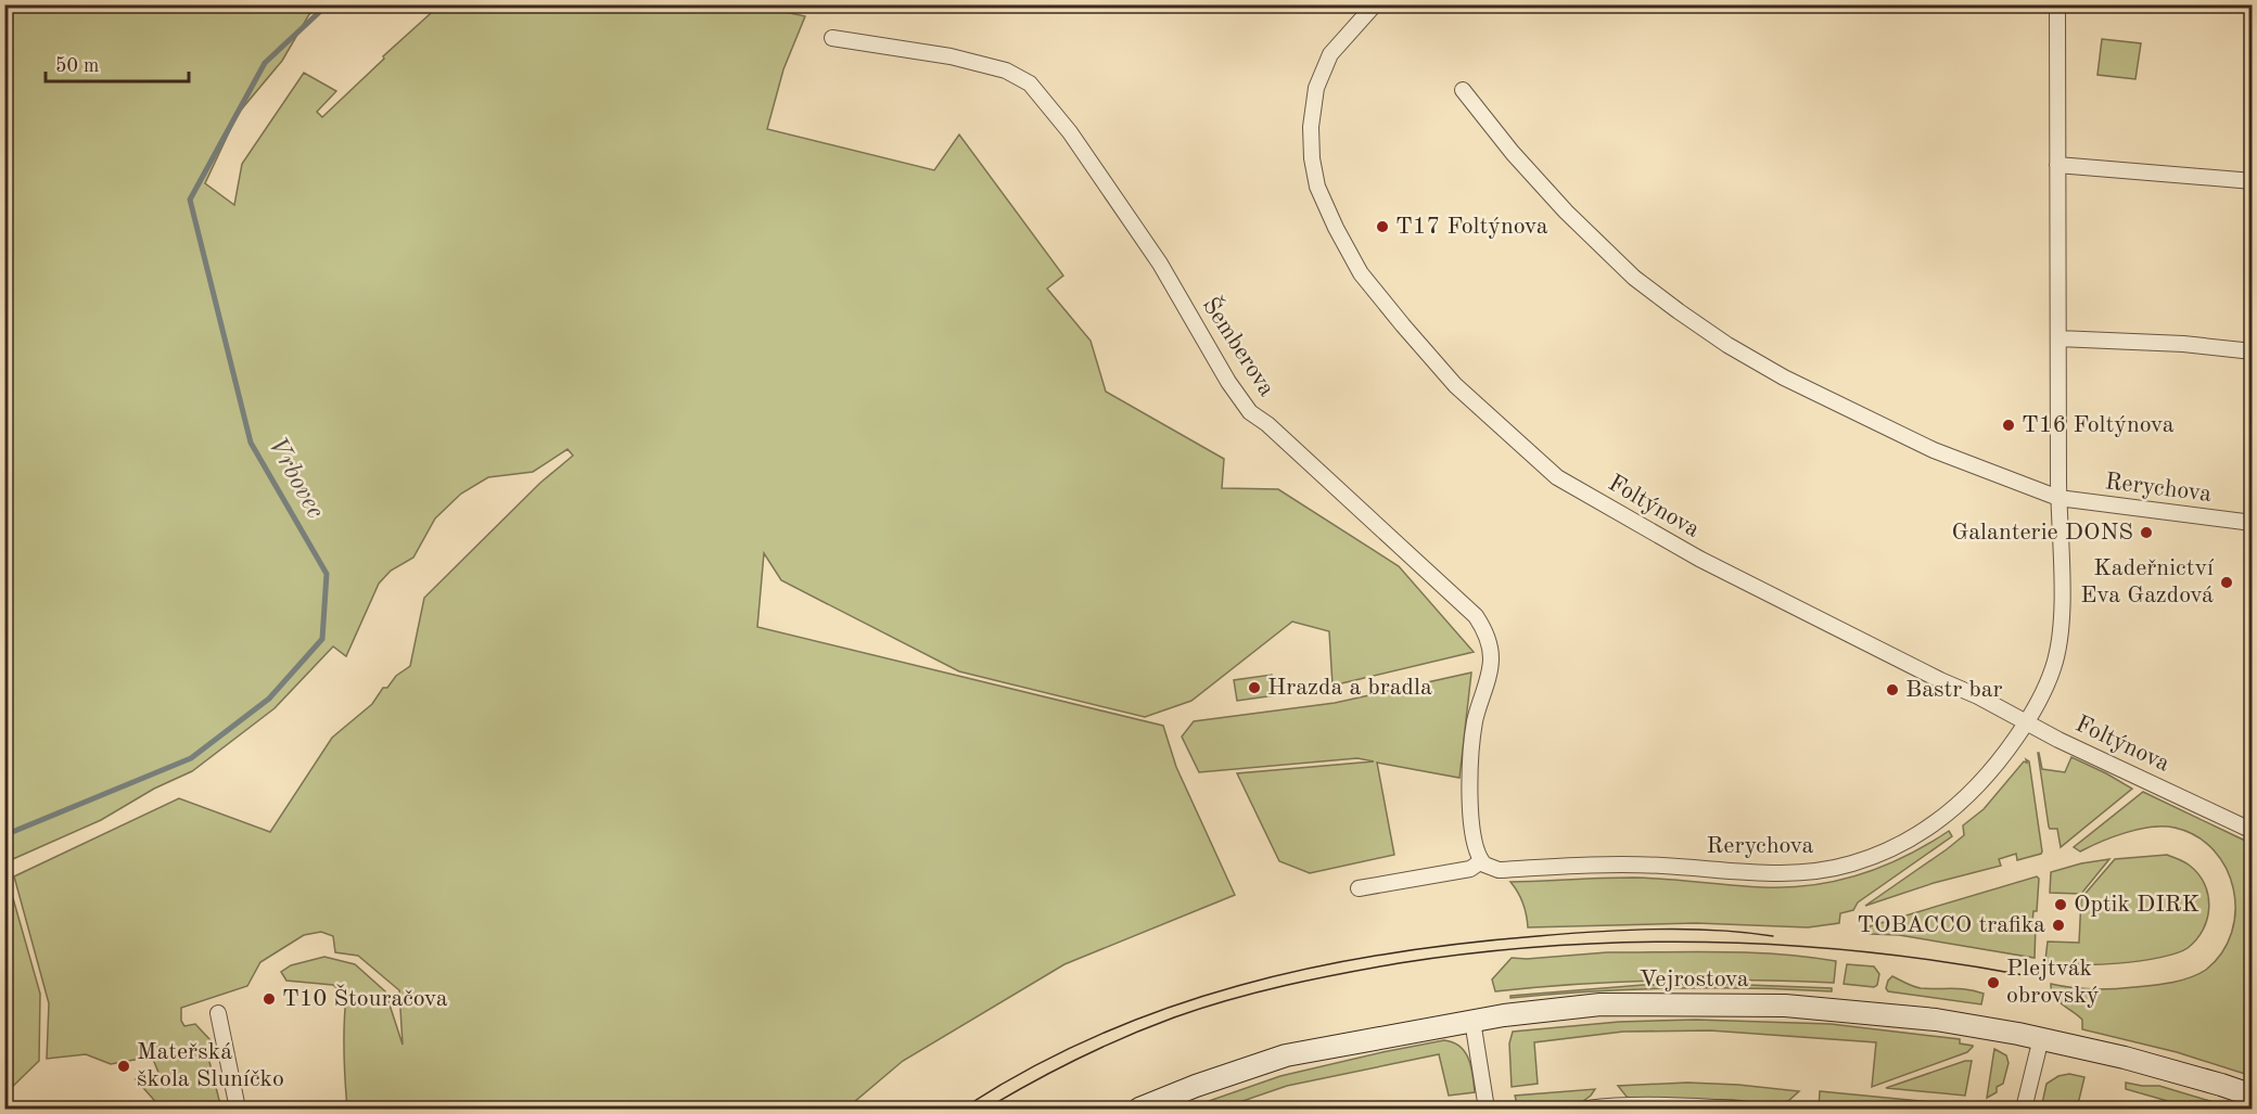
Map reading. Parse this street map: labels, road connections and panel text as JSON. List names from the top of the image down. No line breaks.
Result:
{"streets":{"street":["Šemberova","Rerychova","Foltýnova","Vejrostova"]},"crossings":[["Šemberova","Rerychova"],["Rerychova","Foltýnova"]],"water":["Vrbovec"],"places":["T17 Foltýnova","T16 Foltýnova","Galanterie DONS","Kadeřnictví Eva Gazdová","Hrazda a bradla","Bastr bar","Optik DIRK","TOBACCO trafika","Plejtvák obrovský","T10 Štouračova","Mateřská škola Sluníčko"],"scale_bar":"50 m"}
